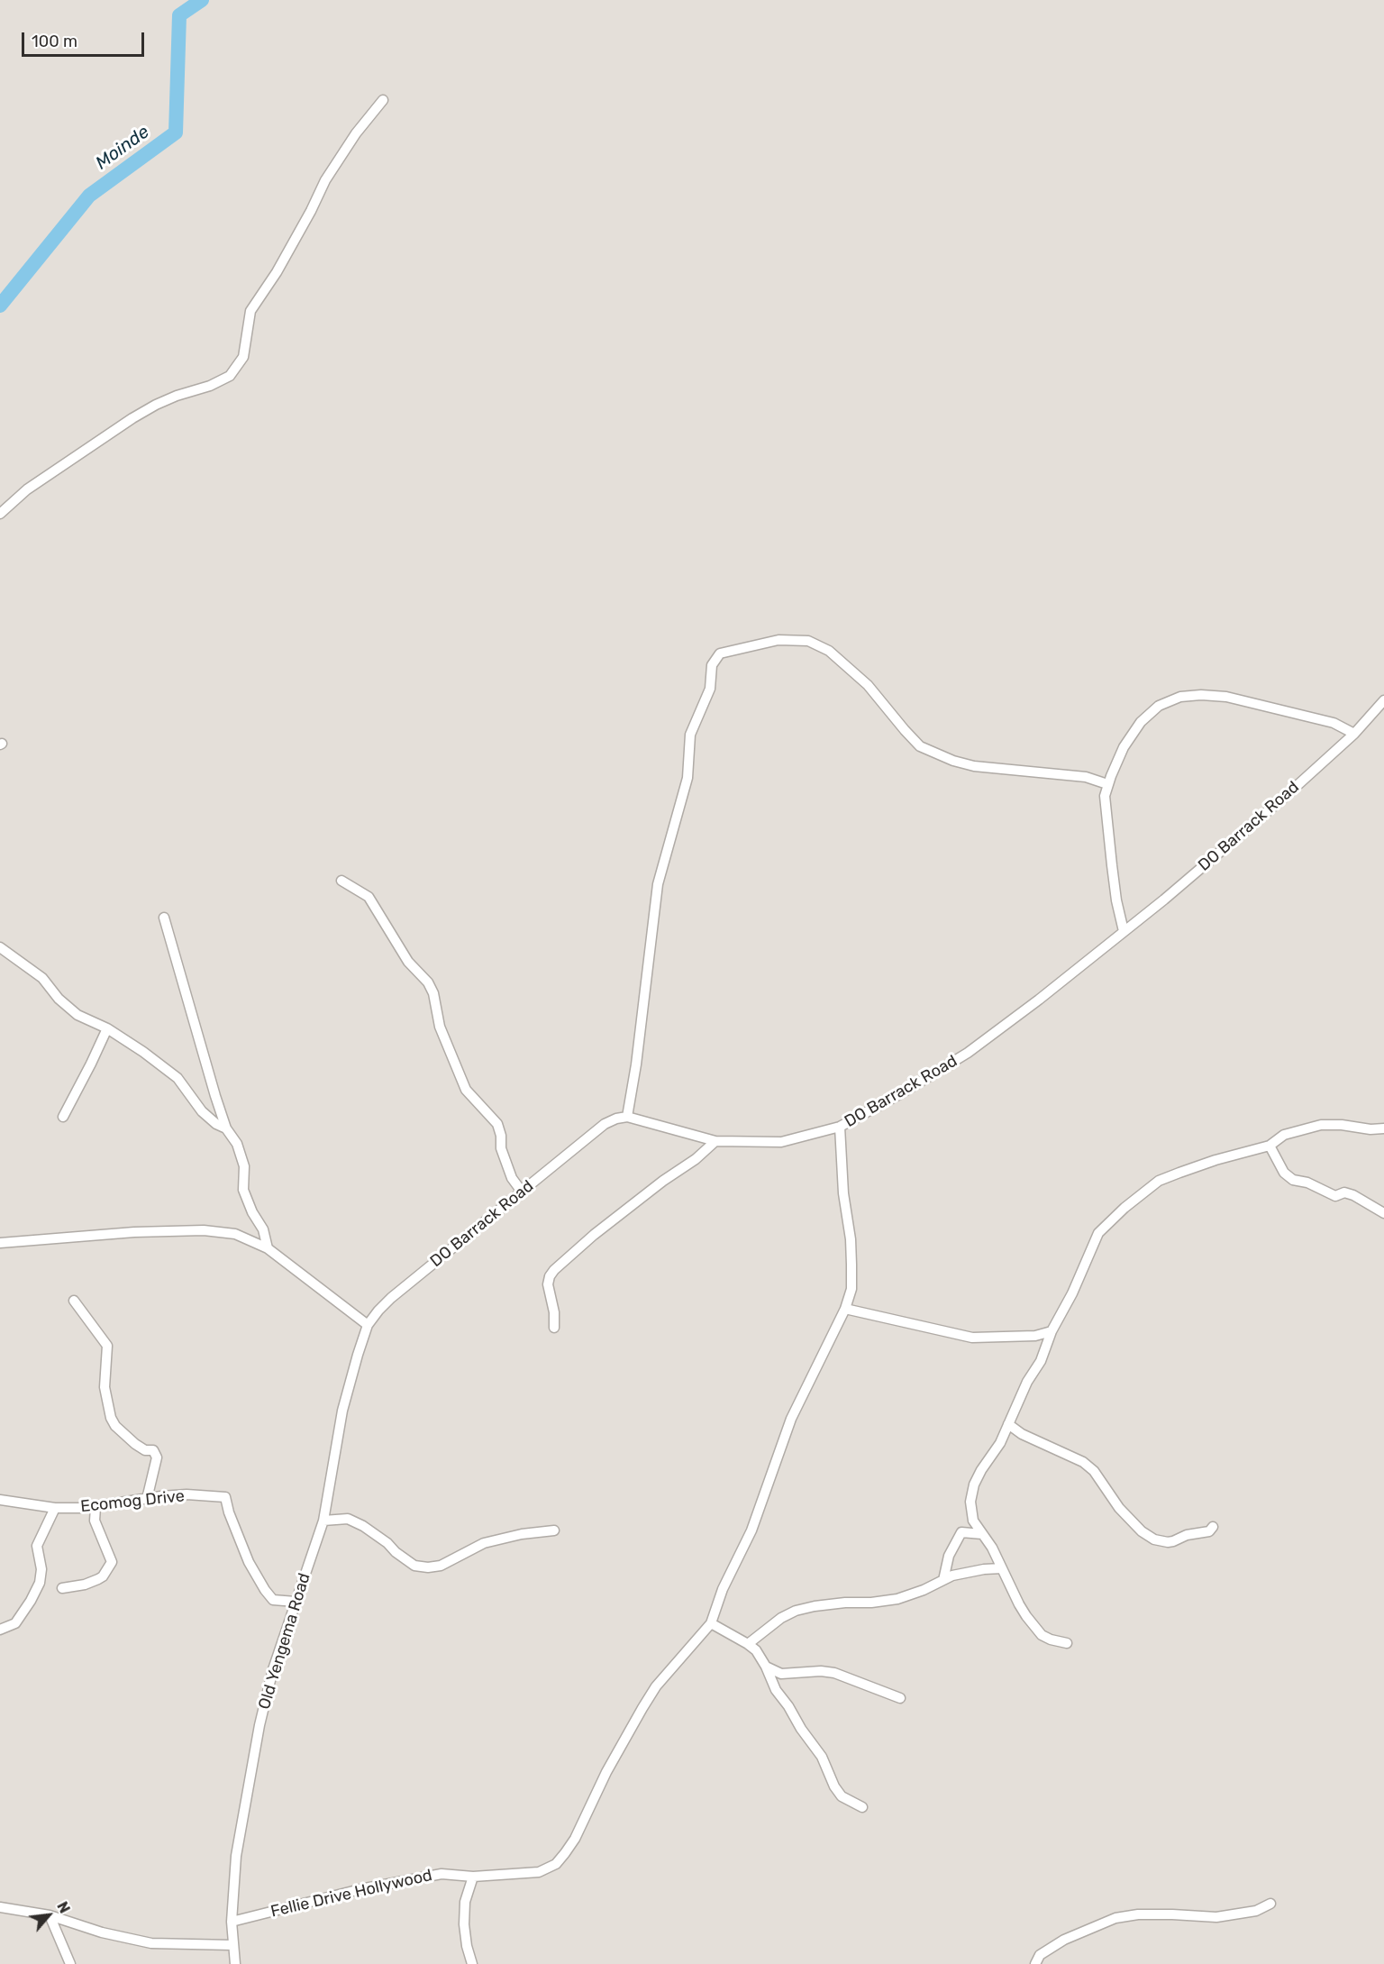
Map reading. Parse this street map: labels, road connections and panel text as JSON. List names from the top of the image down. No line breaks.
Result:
{"streets":{"street":["DO Barrack Road","Ecomog Drive","Old Yengema Road","Fellie Drive Hollywood"]},"crossings":[["DO Barrack Road","Old Yengema Road"],["Ecomog Drive","Old Yengema Road"],["Old Yengema Road","Fellie Drive Hollywood"]],"water":["Moinde"],"scale_bar":"100 m","north":"top right"}
